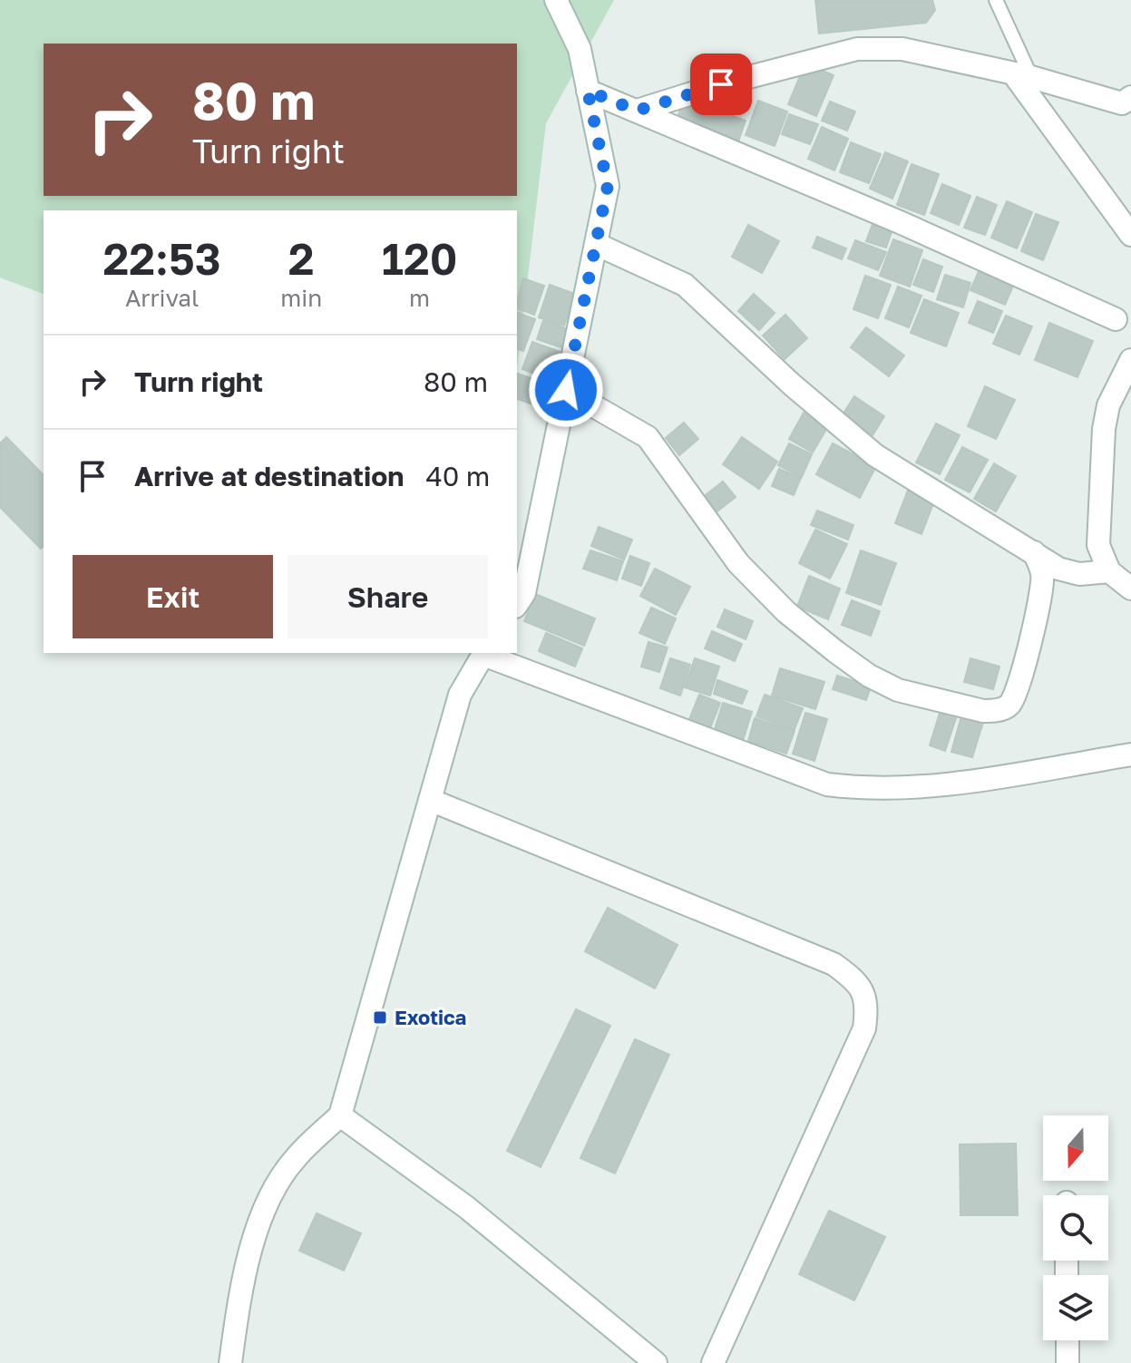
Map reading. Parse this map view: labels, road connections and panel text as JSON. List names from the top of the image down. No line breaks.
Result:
{"places":{"transit":["Exotica"]},"north":"bottom","page":{"turn":["80 m","Turn right"],"eta":["22:53","Arrival","2","min","120","m"],"list":[{"name":"Turn right","value":"80 m"},{"name":"Arrive at destination","value":"40 m"}],"buttons":["Exit","Share"]}}
